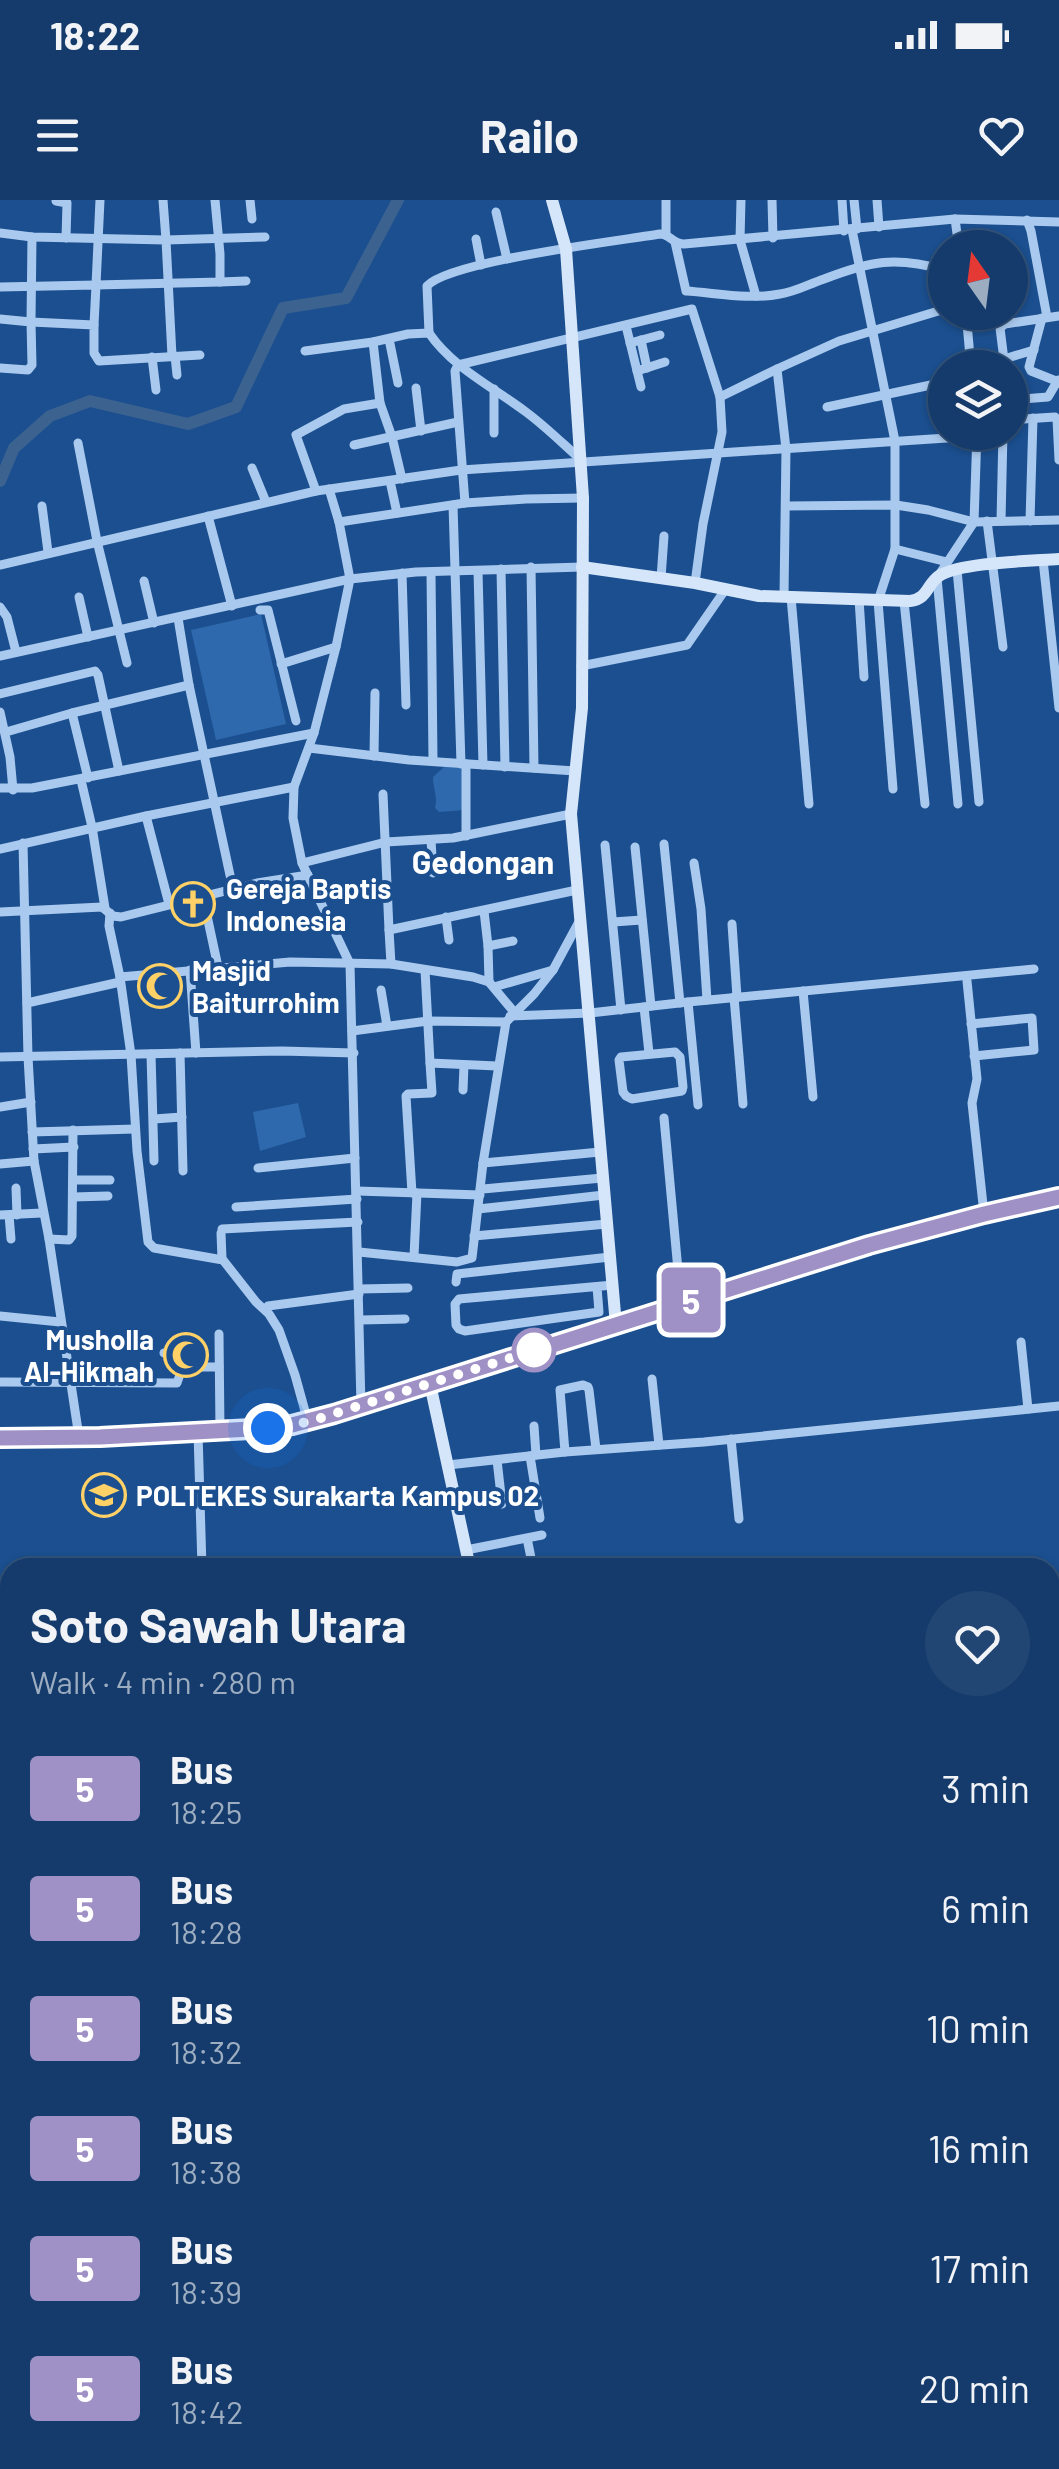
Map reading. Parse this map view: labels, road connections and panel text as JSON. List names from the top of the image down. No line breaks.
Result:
{"districts":["Gedongan"],"places":{"church":["Gereja Baptis Indonesia"],"mosque":["Masjid Baiturrohim","Musholla Al-Hikmah"],"school or university":["POLTEKES Surakarta Kampus 02"]},"lines":["bus line 5"],"north":"top","page":{"status":"18:22","header":"Railo","on_map":"5","heading":["Soto Sawah Utara","Walk · 4 min · 280 m"],"list":[{"mark":"5","name":"Bus","note":"18:25","value":"3 min"},{"mark":"5","name":"Bus","note":"18:28","value":"6 min"},{"mark":"5","name":"Bus","note":"18:32","value":"10 min"},{"mark":"5","name":"Bus","note":"18:38","value":"16 min"},{"mark":"5","name":"Bus","note":"18:39","value":"17 min"},{"mark":"5","name":"Bus","note":"18:42","value":"20 min"}]}}
